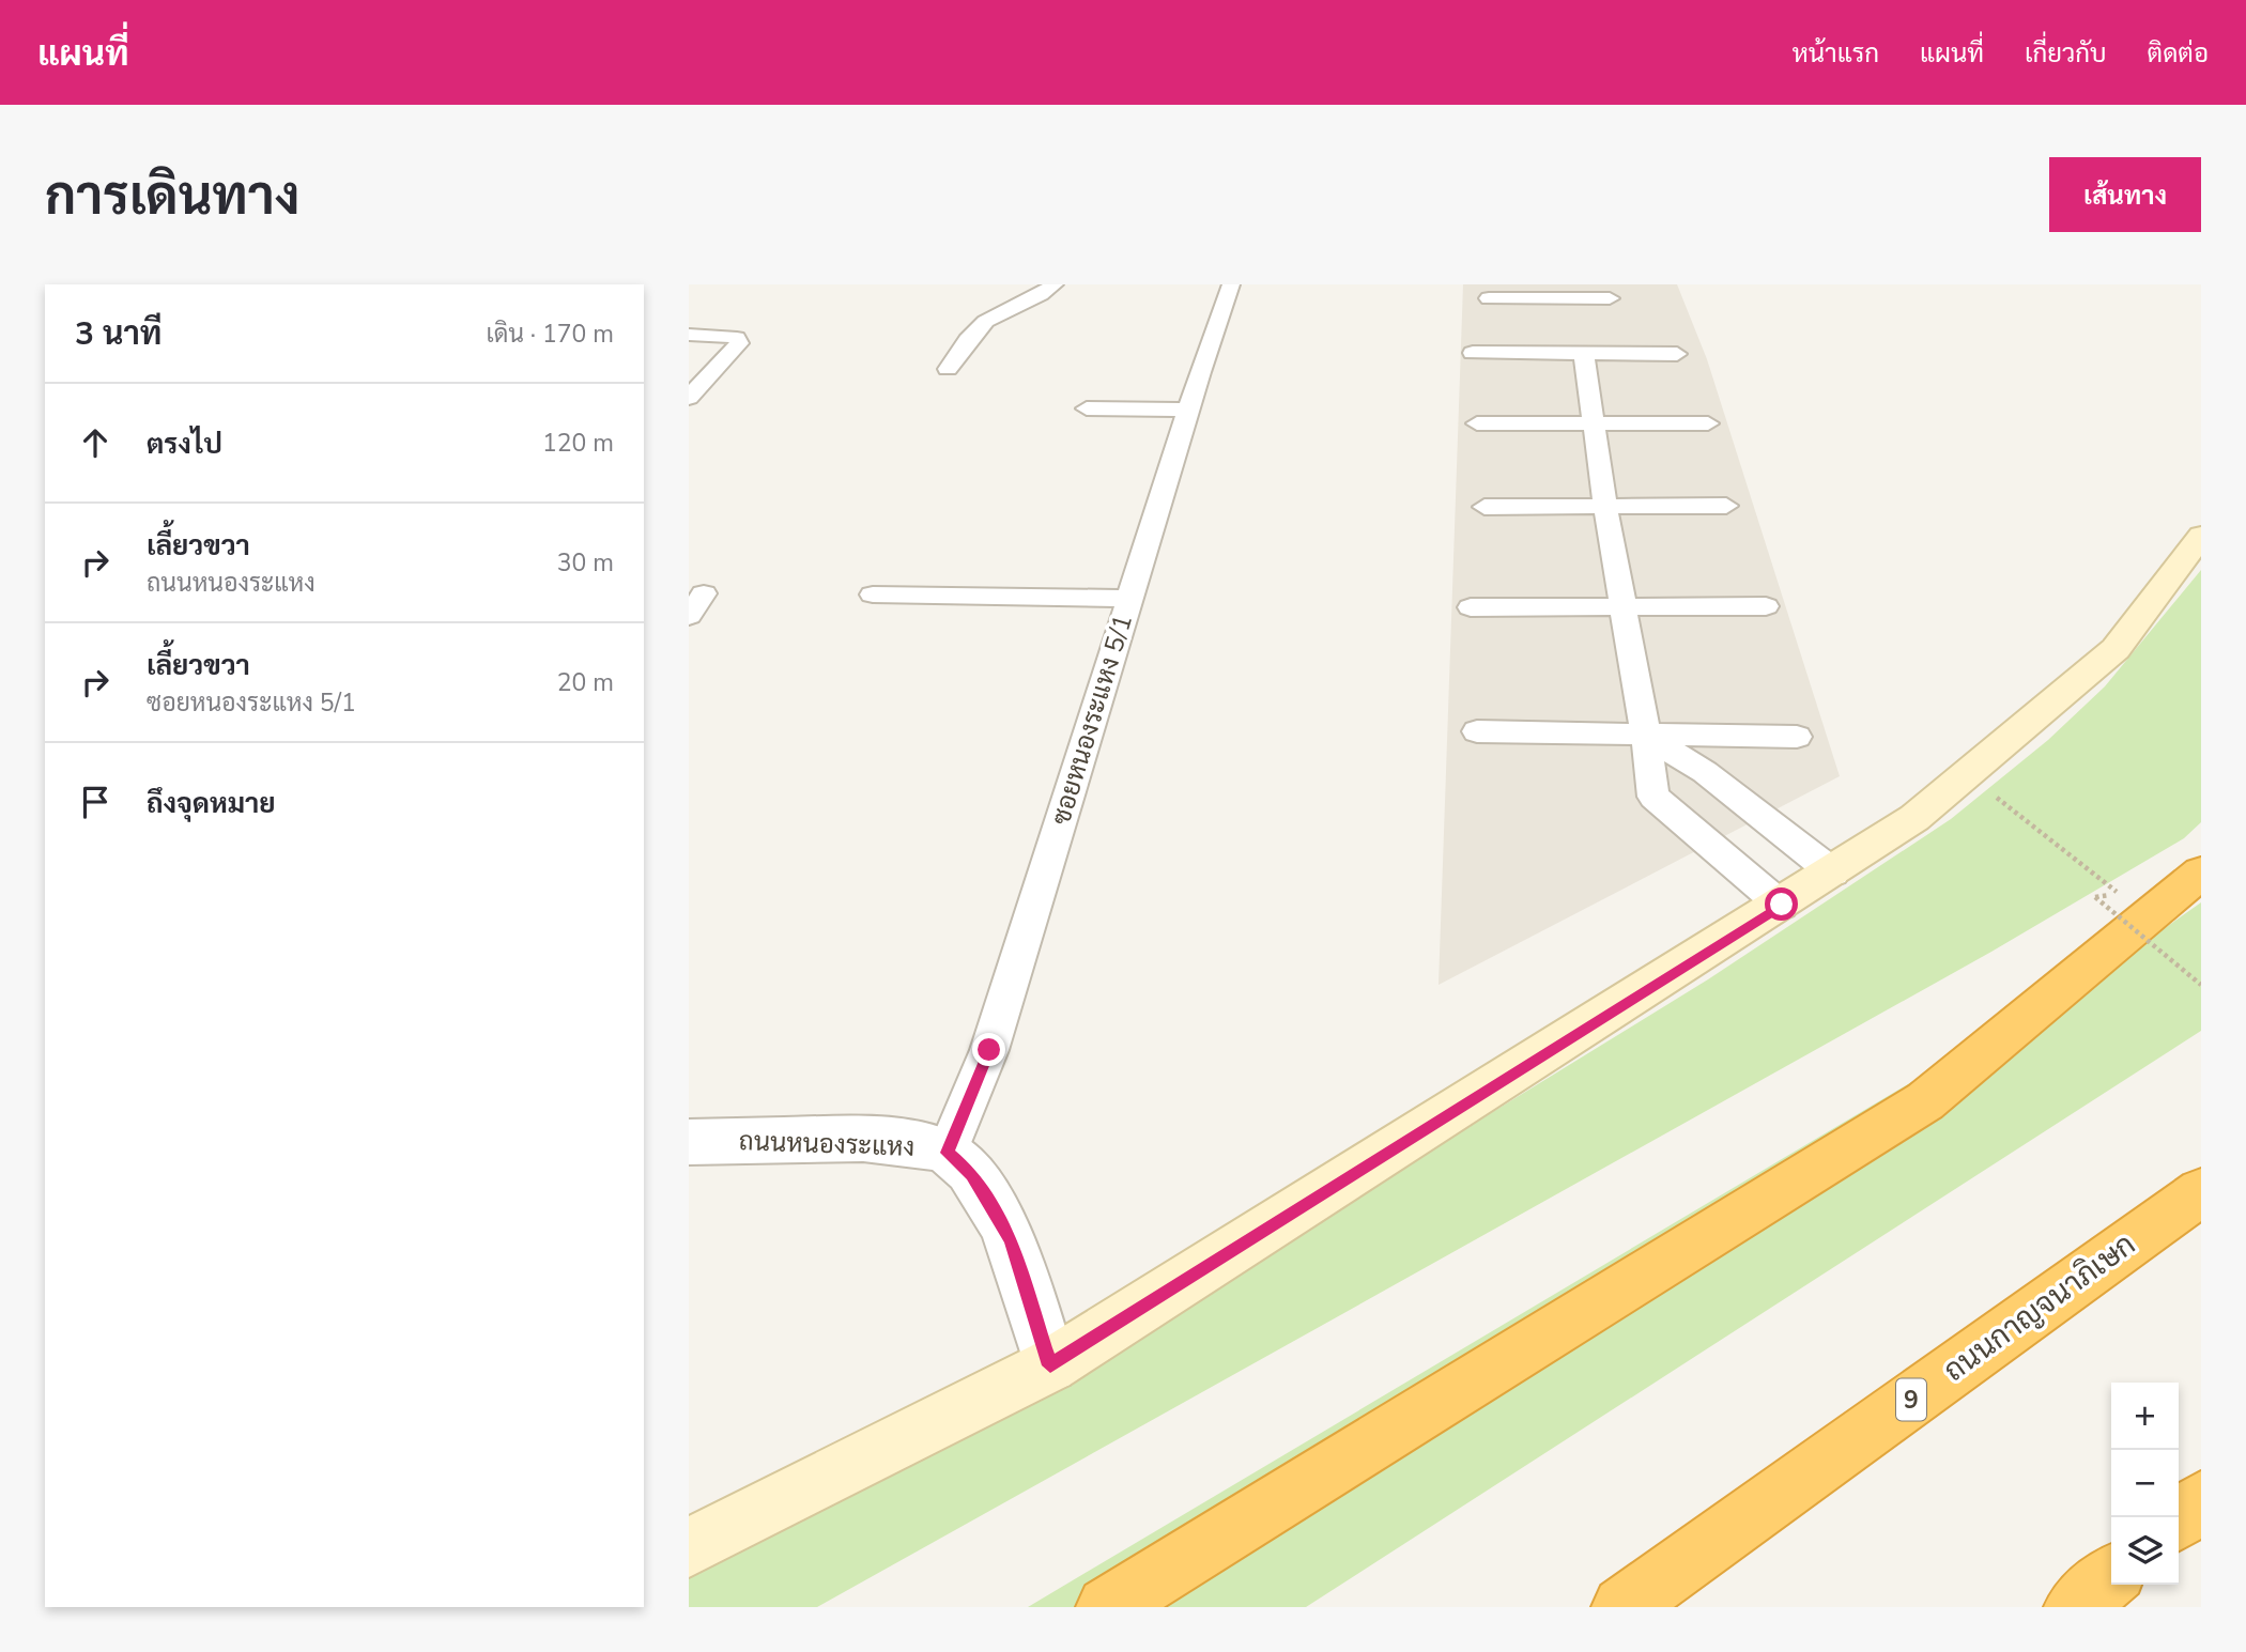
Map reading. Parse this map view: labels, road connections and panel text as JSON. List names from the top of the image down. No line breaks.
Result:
{"streets":{"highway":["ถนนกาญจนาภิเษก","9"],"street":["ซอยหนองระแหง 5/1","ถนนหนองระแหง"]},"crossings":[["ซอยหนองระแหง 5/1","ถนนหนองระแหง"]],"page":{"header":"แผนที่","nav":["หน้าแรก","แผนที่","เกี่ยวกับ","ติดต่อ"],"buttons":"เส้นทาง","title":"การเดินทาง","heading":["3 นาที","เดิน · 170 m"],"list":[["ตรงไป","120 m"],["เลี้ยวขวา","ถนนหนองระแหง","30 m"],["เลี้ยวขวา","ซอยหนองระแหง 5/1","20 m"],"ถึงจุดหมาย"],"map_buttons":["+","−"]}}
